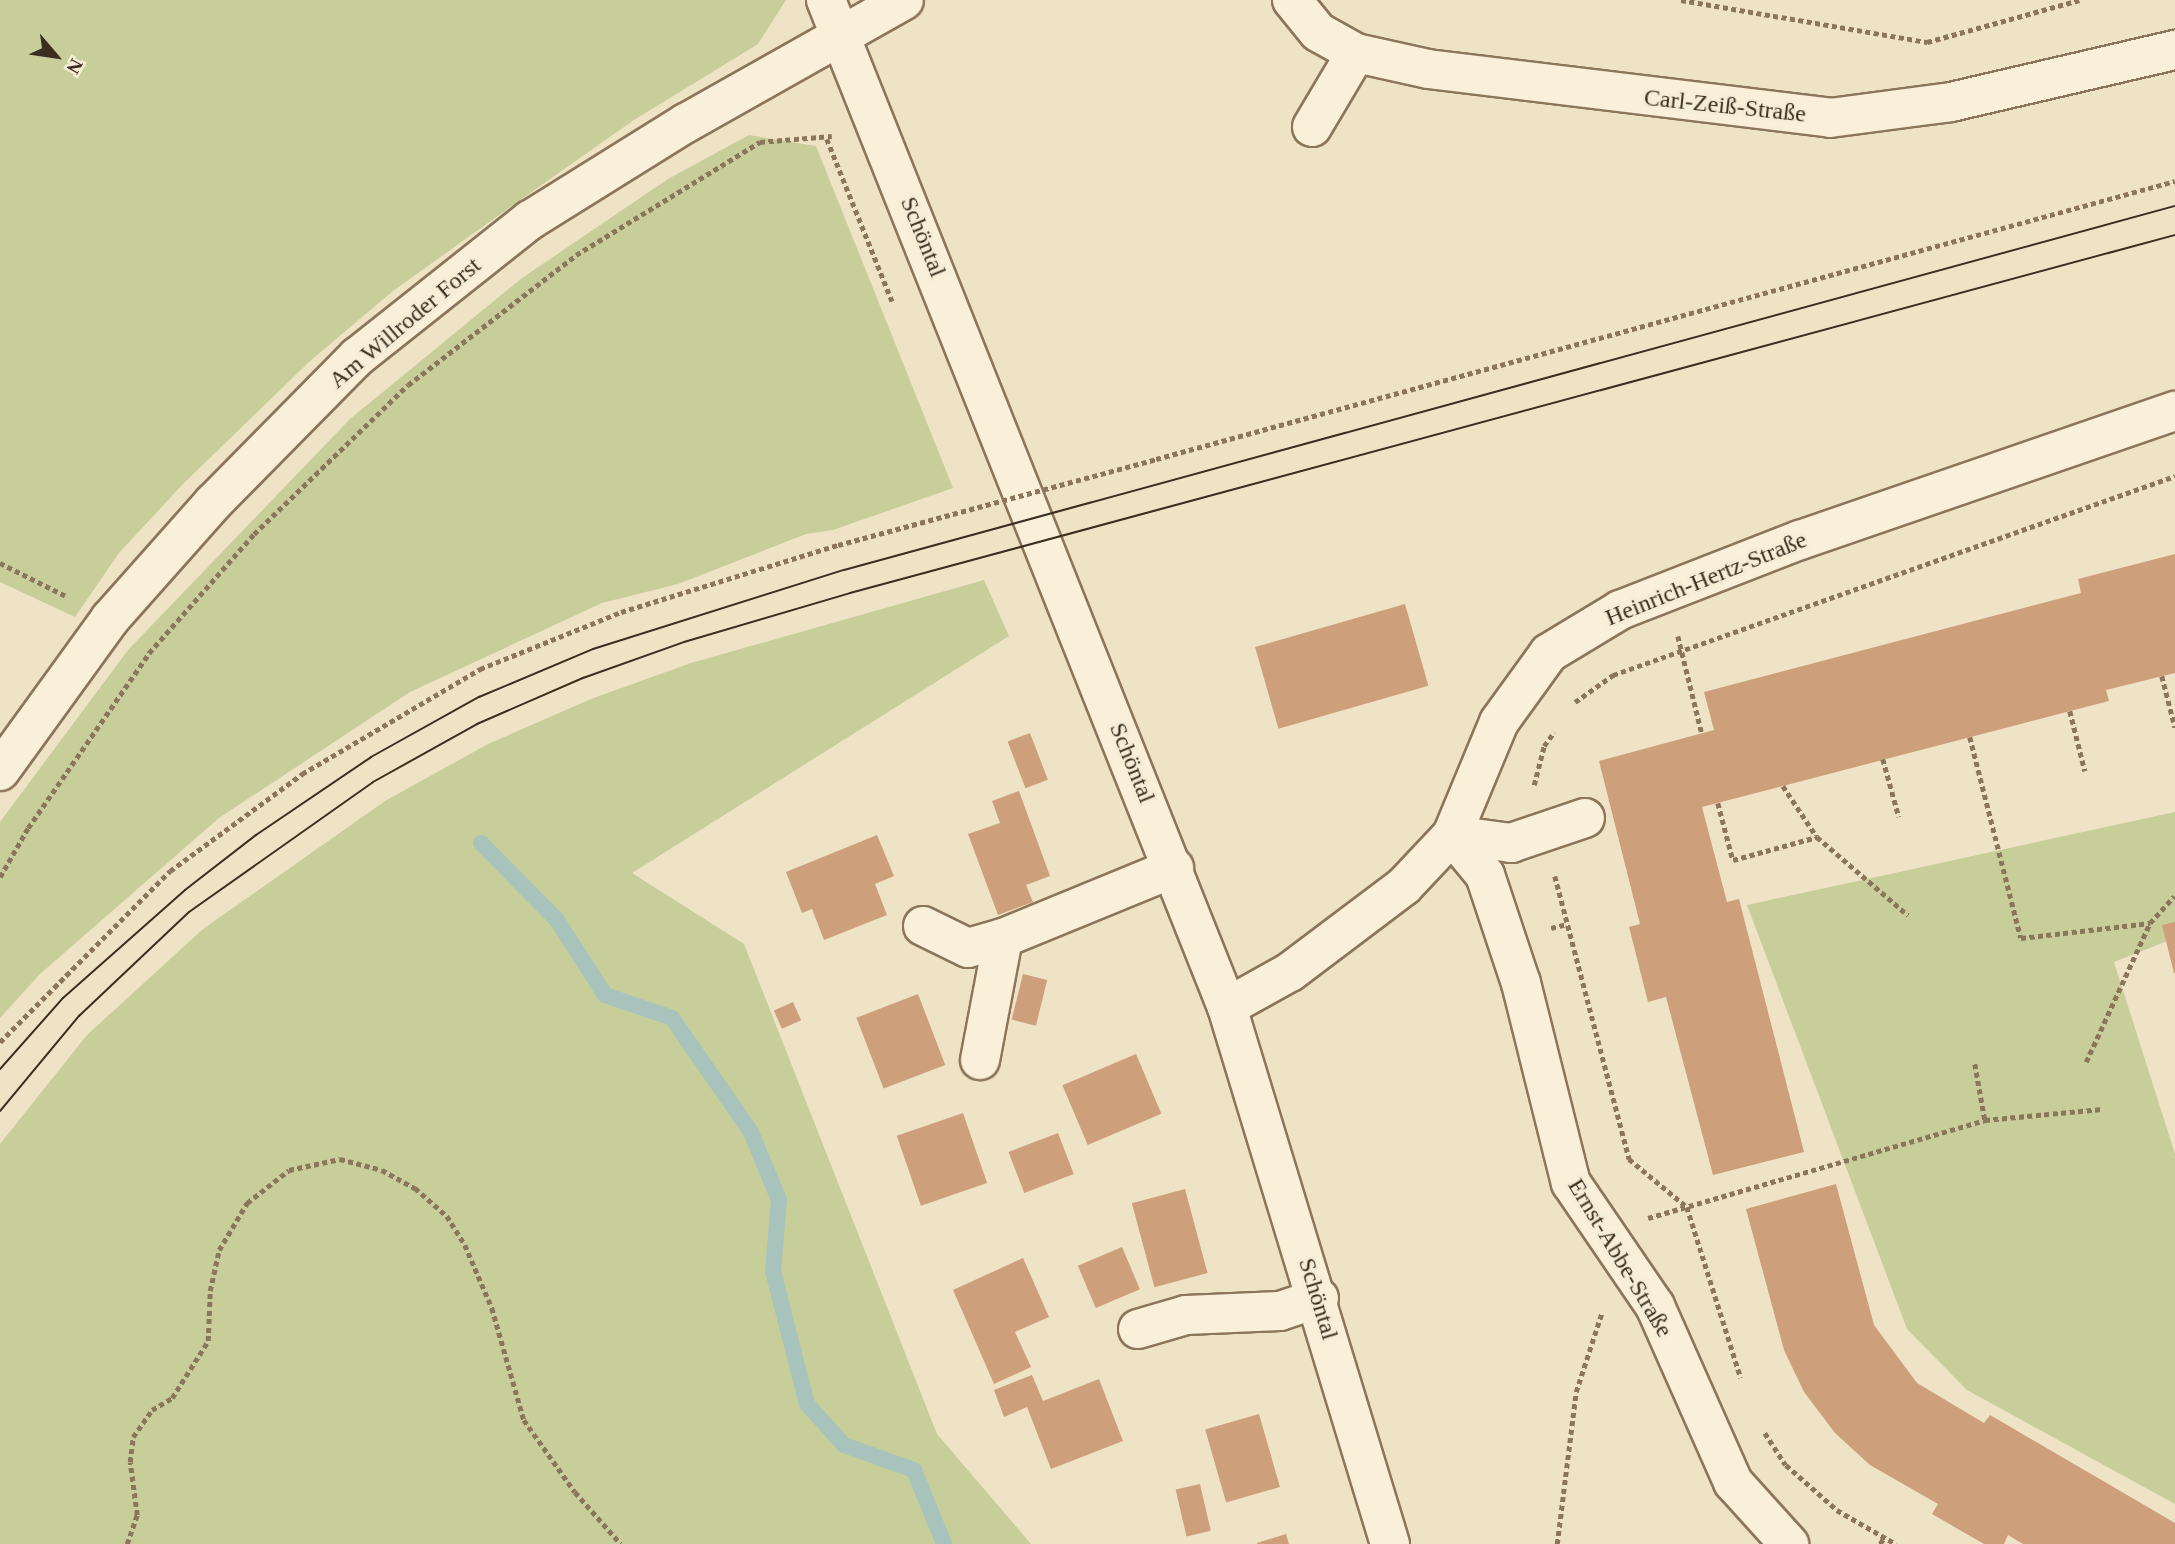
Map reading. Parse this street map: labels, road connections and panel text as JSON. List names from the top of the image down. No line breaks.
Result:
{"streets":{"street":["Carl-Zeiß-Straße","Schöntal","Am Willroder Forst","Heinrich-Hertz-Straße","Ernst-Abbe-Straße"]},"crossings":[["Schöntal","Am Willroder Forst"],["Schöntal","Heinrich-Hertz-Straße"],["Heinrich-Hertz-Straße","Ernst-Abbe-Straße"]],"north":"bottom right"}
